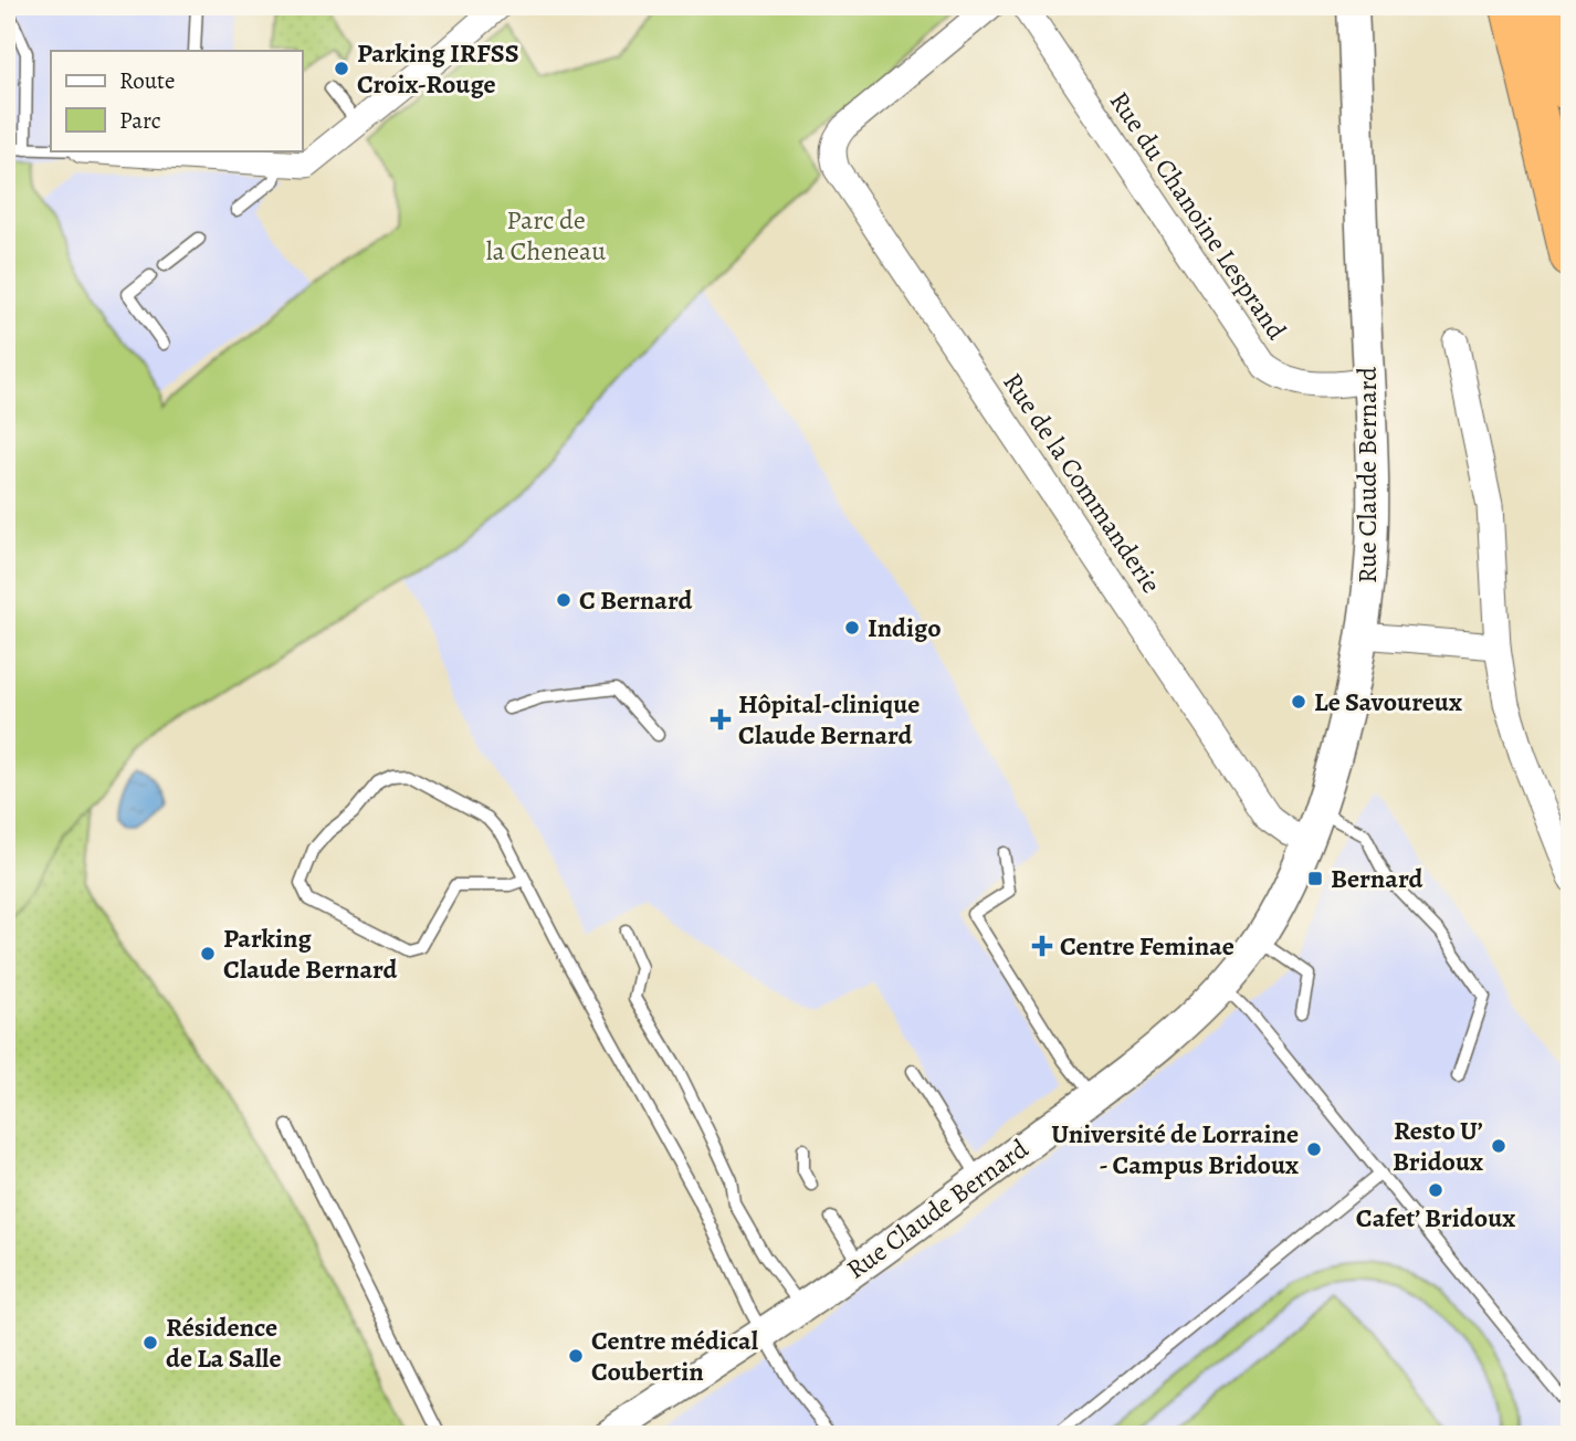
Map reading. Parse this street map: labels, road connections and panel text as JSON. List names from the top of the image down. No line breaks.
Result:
{"streets":{"street":["Rue du Chanoine Lesprand","Rue Claude Bernard","Rue de la Commanderie"]},"crossings":[["Rue du Chanoine Lesprand","Rue Claude Bernard"],["Rue Claude Bernard","Rue de la Commanderie"]],"parks":["Parc de la Cheneau"],"places":{"other":["Parking IRFSS Croix-Rouge","C Bernard","Indigo","Le Savoureux","Parking Claude Bernard","Resto U’ Bridoux","Université de Lorraine - Campus Bridoux","Cafet’ Bridoux","Résidence de La Salle","Centre médical Coubertin"],"health":["Hôpital-clinique Claude Bernard","Centre Feminae"],"transit":["Bernard"]},"legend":["Route","Parc"]}
